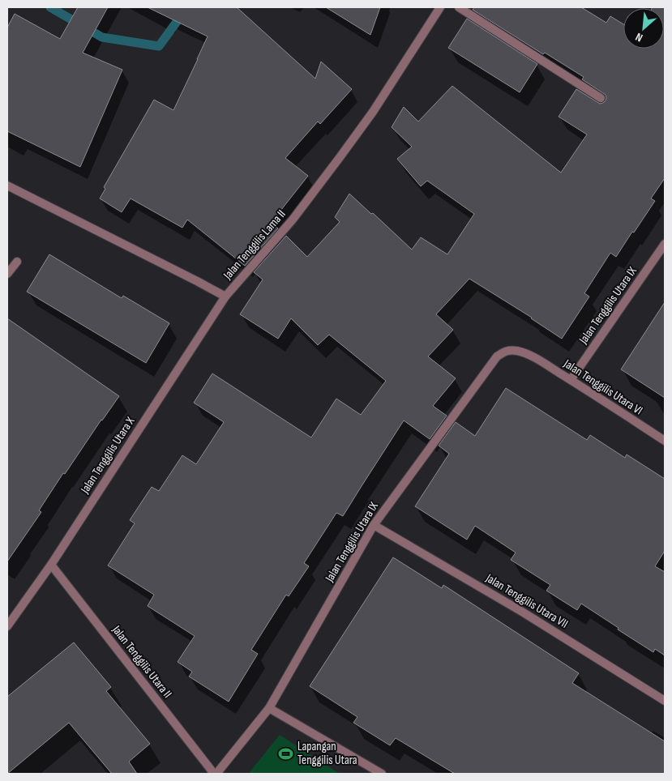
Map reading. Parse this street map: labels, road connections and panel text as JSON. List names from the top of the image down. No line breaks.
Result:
{"streets":{"street":["Jalan Tenggilis Lama II","Jalan Tenggilis Utara IX","Jalan Tenggilis Utara VI","Jalan Tenggilis Utara X","Jalan Tenggilis Utara VII","Jalan Tenggilis Utara II"]},"crossings":[["Jalan Tenggilis Lama II","Jalan Tenggilis Utara X"],["Jalan Tenggilis Utara IX","Jalan Tenggilis Utara VI"],["Jalan Tenggilis Utara IX","Jalan Tenggilis Utara VII"],["Jalan Tenggilis Utara IX","Jalan Tenggilis Utara II"],["Jalan Tenggilis Utara X","Jalan Tenggilis Utara II"]],"places":{"sports":["Lapangan Tenggilis Utara"]},"north":"bottom left"}
